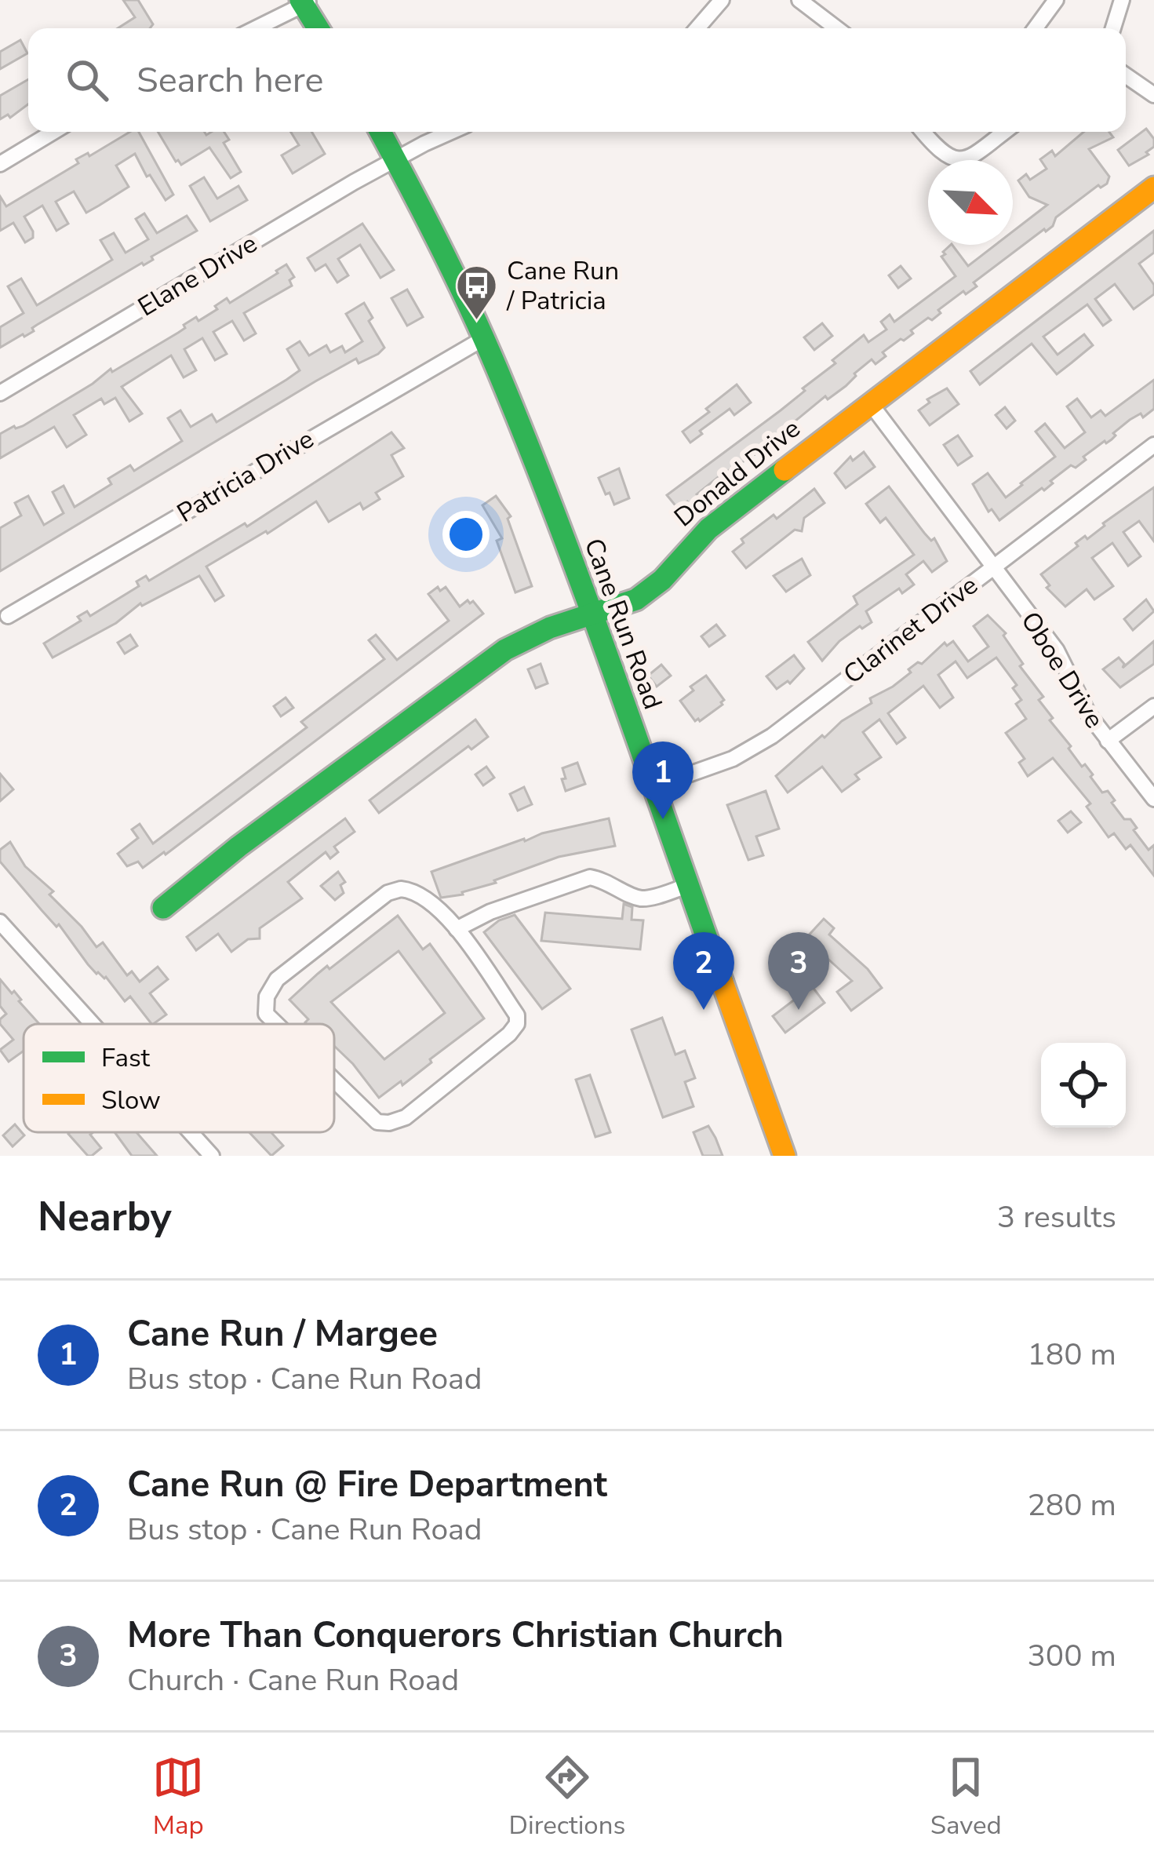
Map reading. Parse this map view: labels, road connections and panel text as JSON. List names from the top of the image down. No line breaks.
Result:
{"streets":{"main road":["Donald Drive","Cane Run Road"],"street":["Elane Drive","Patricia Drive","Clarinet Drive","Oboe Drive"]},"crossings":[["Elane Drive","Cane Run Road"],["Donald Drive","Cane Run Road"],["Donald Drive","Oboe Drive"],["Patricia Drive","Cane Run Road"],["Cane Run Road","Clarinet Drive"],["Clarinet Drive","Oboe Drive"]],"places":{"bus stop":["Cane Run / Patricia"]},"legend":["Fast","Slow"],"north":"bottom right","page":{"search":"Search here","pins":["1","2","3"],"heading":["Nearby","3 results"],"list":[{"mark":"1","name":"Cane Run / Margee","note":"Bus stop · Cane Run Road","value":"180 m"},{"mark":"2","name":"Cane Run @ Fire Department","note":"Bus stop · Cane Run Road","value":"280 m"},{"mark":"3","name":"More Than Conquerors Christian Church","note":"Church · Cane Run Road","value":"300 m"}],"nav":["Map","Directions","Saved"]}}
